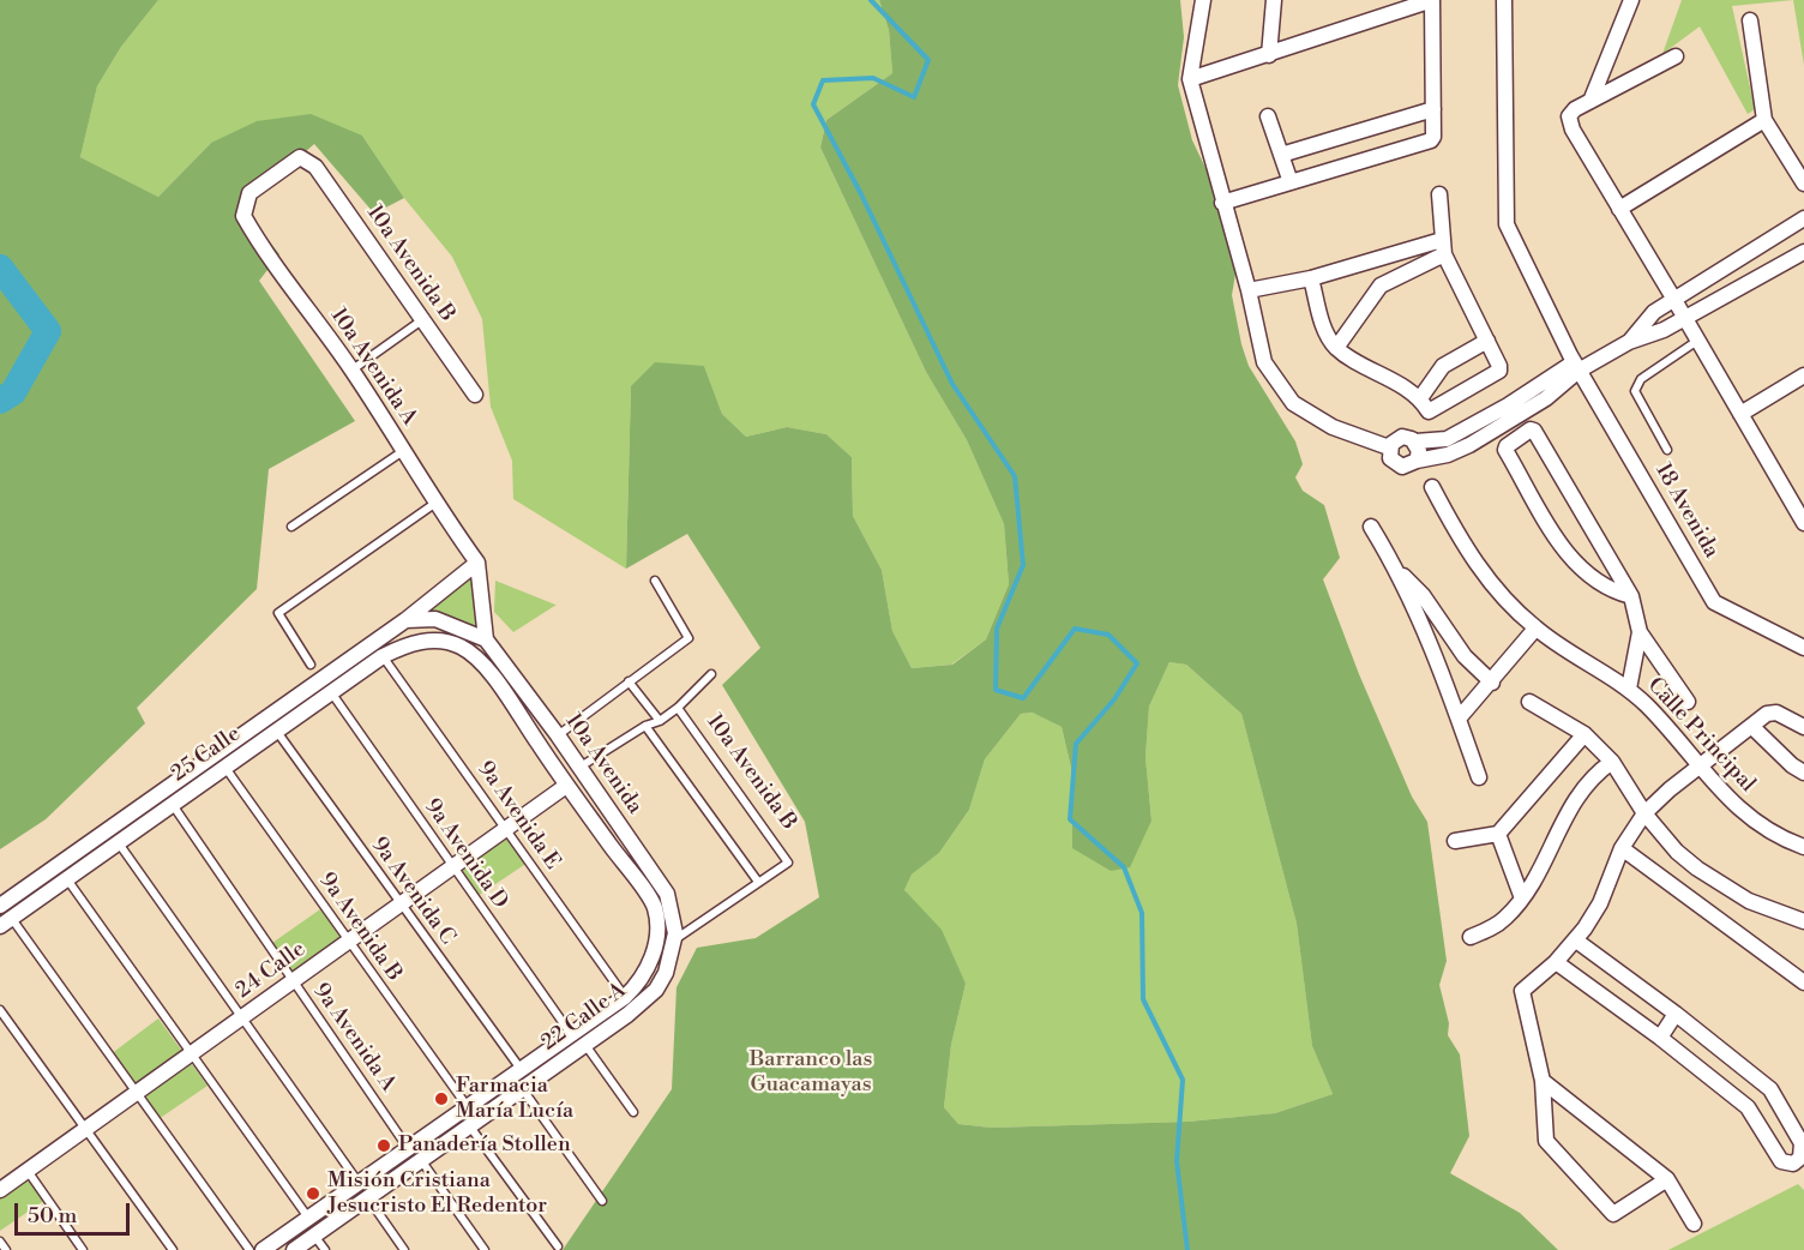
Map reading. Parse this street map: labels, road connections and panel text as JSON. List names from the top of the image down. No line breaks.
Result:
{"streets":{"street":["10a Avenida B","10a Avenida A","18 Avenida","Calle Principal","25 Calle","10a Avenida","24 Calle","22 Calle A"],"lane":["9a Avenida E","9a Avenida D","9a Avenida C","9a Avenida B","9a Avenida A"]},"crossings":[["10a Avenida B","10a Avenida A"],["10a Avenida A","25 Calle"],["25 Calle","10a Avenida"],["25 Calle","9a Avenida E"],["25 Calle","9a Avenida D"],["25 Calle","9a Avenida C"],["25 Calle","9a Avenida B"],["25 Calle","9a Avenida A"],["10a Avenida","24 Calle"],["10a Avenida","22 Calle A"],["9a Avenida E","24 Calle"],["9a Avenida E","22 Calle A"],["9a Avenida D","24 Calle"],["9a Avenida D","22 Calle A"],["9a Avenida C","24 Calle"],["9a Avenida C","22 Calle A"],["9a Avenida B","24 Calle"],["9a Avenida B","22 Calle A"],["24 Calle","9a Avenida A"],["22 Calle A","9a Avenida A"]],"parks":["Barranco las Guacamayas"],"places":["Farmacia María Lucía","Panadería Stollen","Misión Cristiana Jesucristo El Redentor"],"scale_bar":"50 m"}
